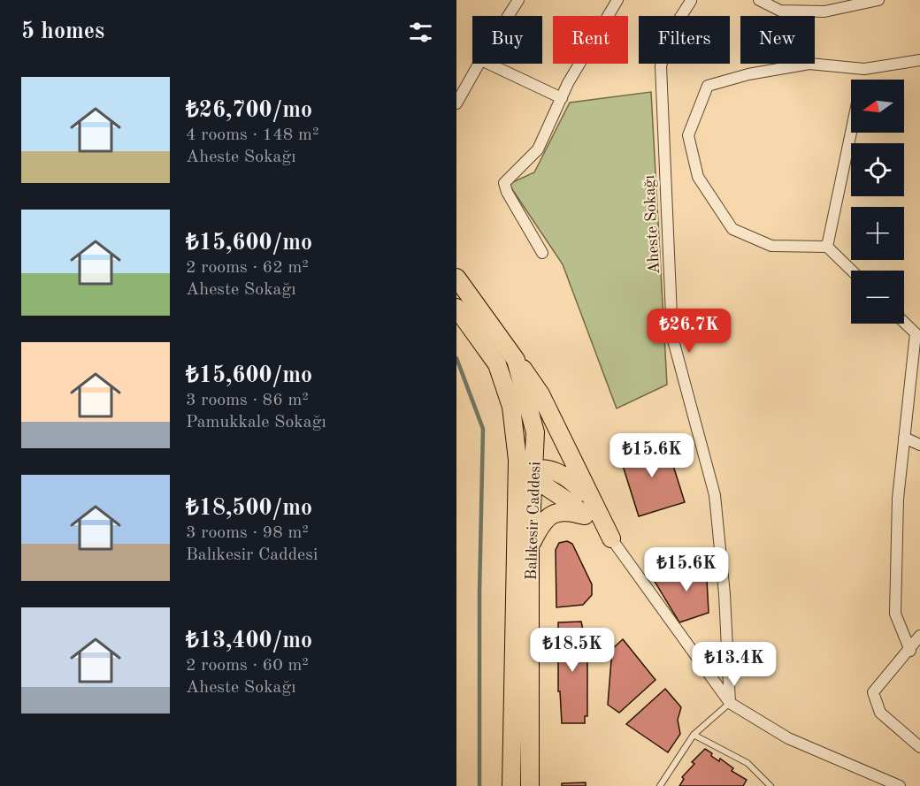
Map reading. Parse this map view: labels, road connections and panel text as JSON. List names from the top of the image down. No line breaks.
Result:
{"streets":{"main road":["Balıkesir Caddesi"],"street":["Aheste Sokağı"]},"north":"left","page":{"heading":"5 homes","chip":["Buy","Rent","Filters","New"],"list":[{"name":"₺26,700/mo","note":"4 rooms · 148 m² · Aheste Sokağı"},{"name":"₺15,600/mo","note":"2 rooms · 62 m² · Aheste Sokağı"},{"name":"₺15,600/mo","note":"3 rooms · 86 m² · Pamukkale Sokağı"},{"name":"₺18,500/mo","note":"3 rooms · 98 m² · Balıkesir Caddesi"},{"name":"₺13,400/mo","note":"2 rooms · 60 m² · Aheste Sokağı"}],"map_buttons":["+","−"],"price":["₺26.7K","₺15.6K","₺15.6K","₺18.5K","₺13.4K"]}}
